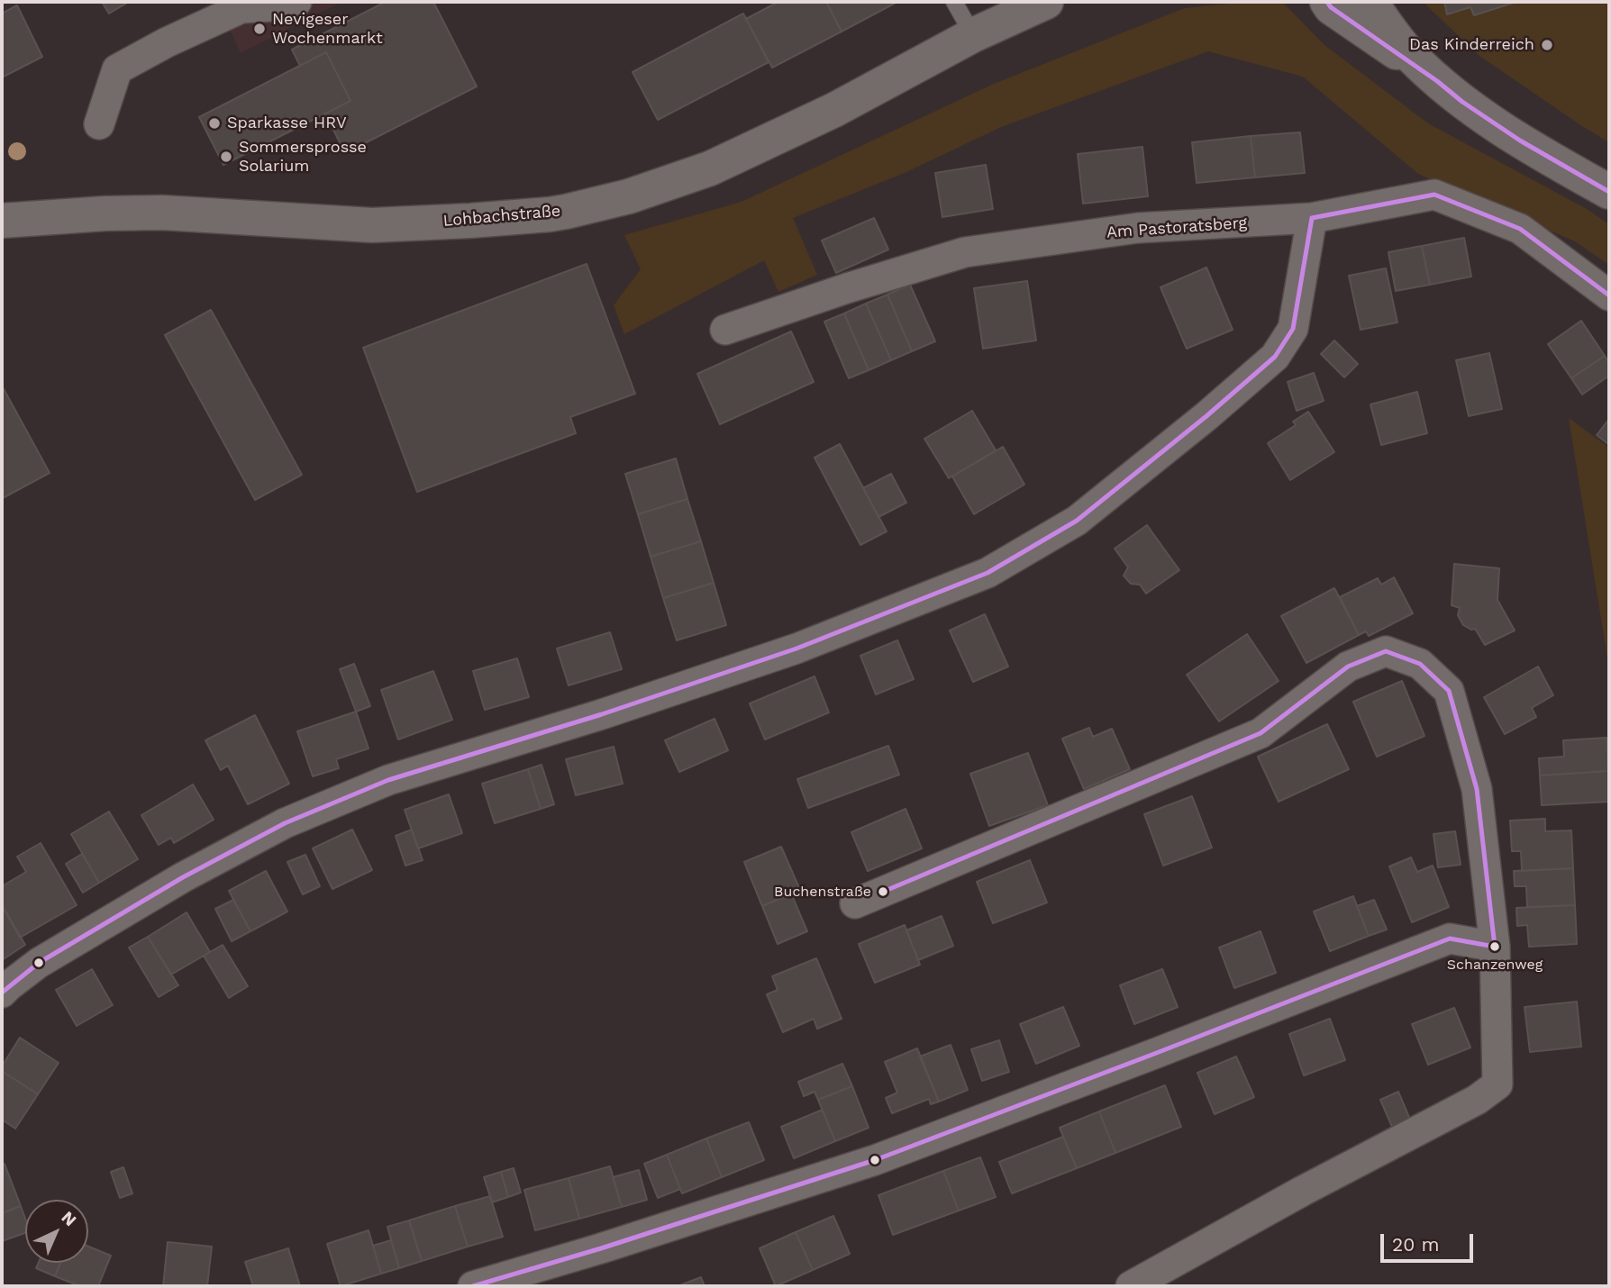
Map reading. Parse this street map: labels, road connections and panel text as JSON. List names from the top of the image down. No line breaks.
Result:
{"streets":{"main road":["Lohbachstraße"],"street":["Am Pastoratsberg"]},"places":["Nevigeser Wochenmarkt","Das Kinderreich","Sparkasse HRV","Sommersprosse Solarium","Buchenstraße","Schanzenweg"],"scale_bar":"20 m","north":"top right"}
